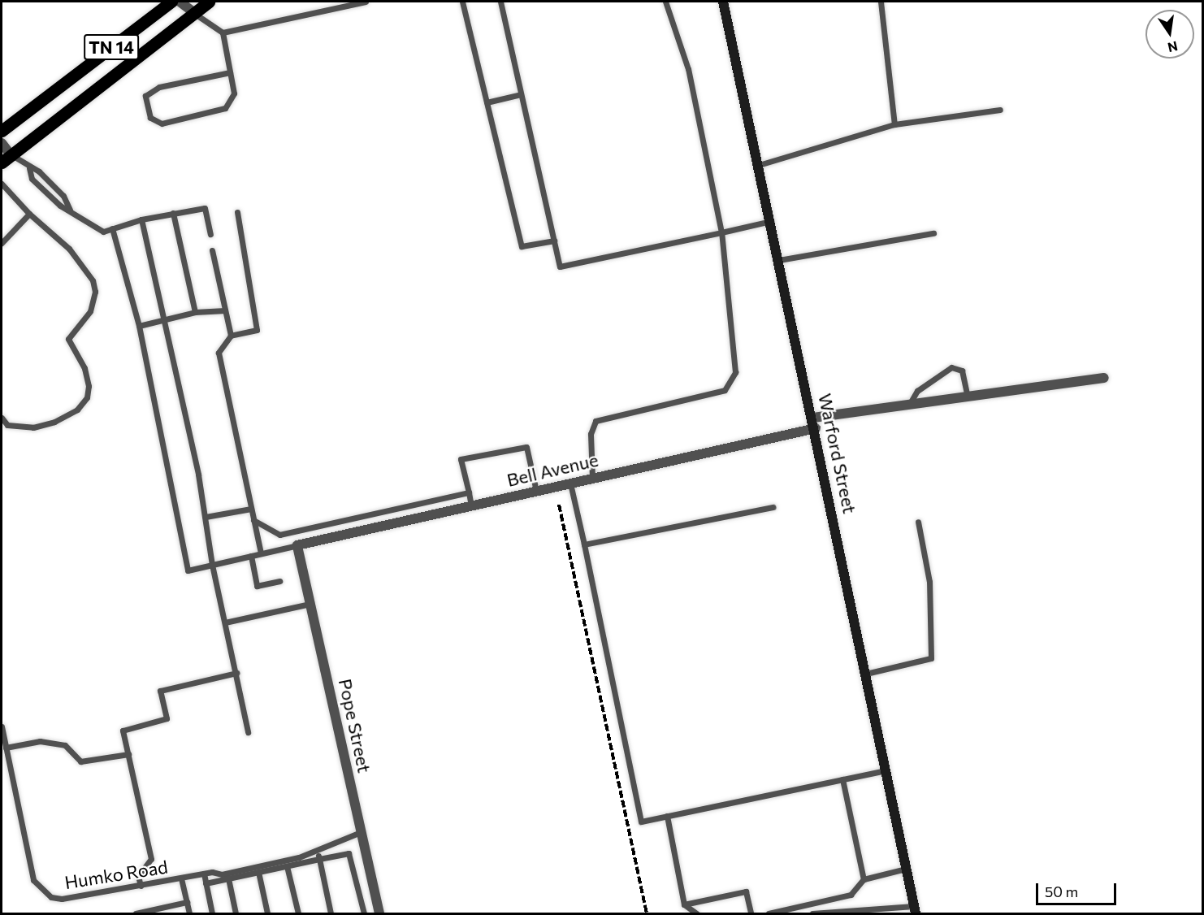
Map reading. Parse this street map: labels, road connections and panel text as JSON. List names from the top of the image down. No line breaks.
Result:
{"streets":{"main road":["TN 14","Warford Street"],"street":["Bell Avenue","Pope Street"],"lane":["Humko Road"]},"crossings":[["Warford Street","Bell Avenue"],["Bell Avenue","Pope Street"],["Pope Street","Humko Road"]],"scale_bar":"50 m","north":"bottom"}
